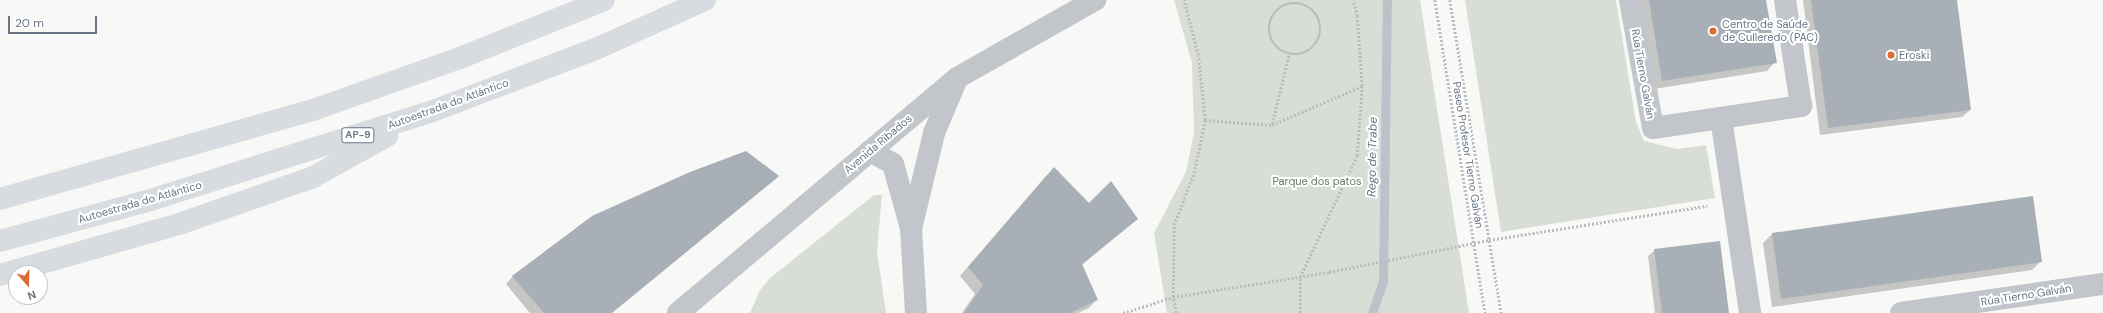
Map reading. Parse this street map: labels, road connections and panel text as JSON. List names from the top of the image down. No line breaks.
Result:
{"streets":{"highway":["Autoestrada do Atlántico","AP-9"],"street":["Rúa Tierno Galván","Avenida Ribados"],"path":["Paseo Profesor Tierno Galván"]},"water":["Rego de Trabe"],"parks":["Parque dos patos"],"places":["Centro de Saúde de Culleredo (PAC)","Eroski"],"scale_bar":"20 m","north":"bottom"}
